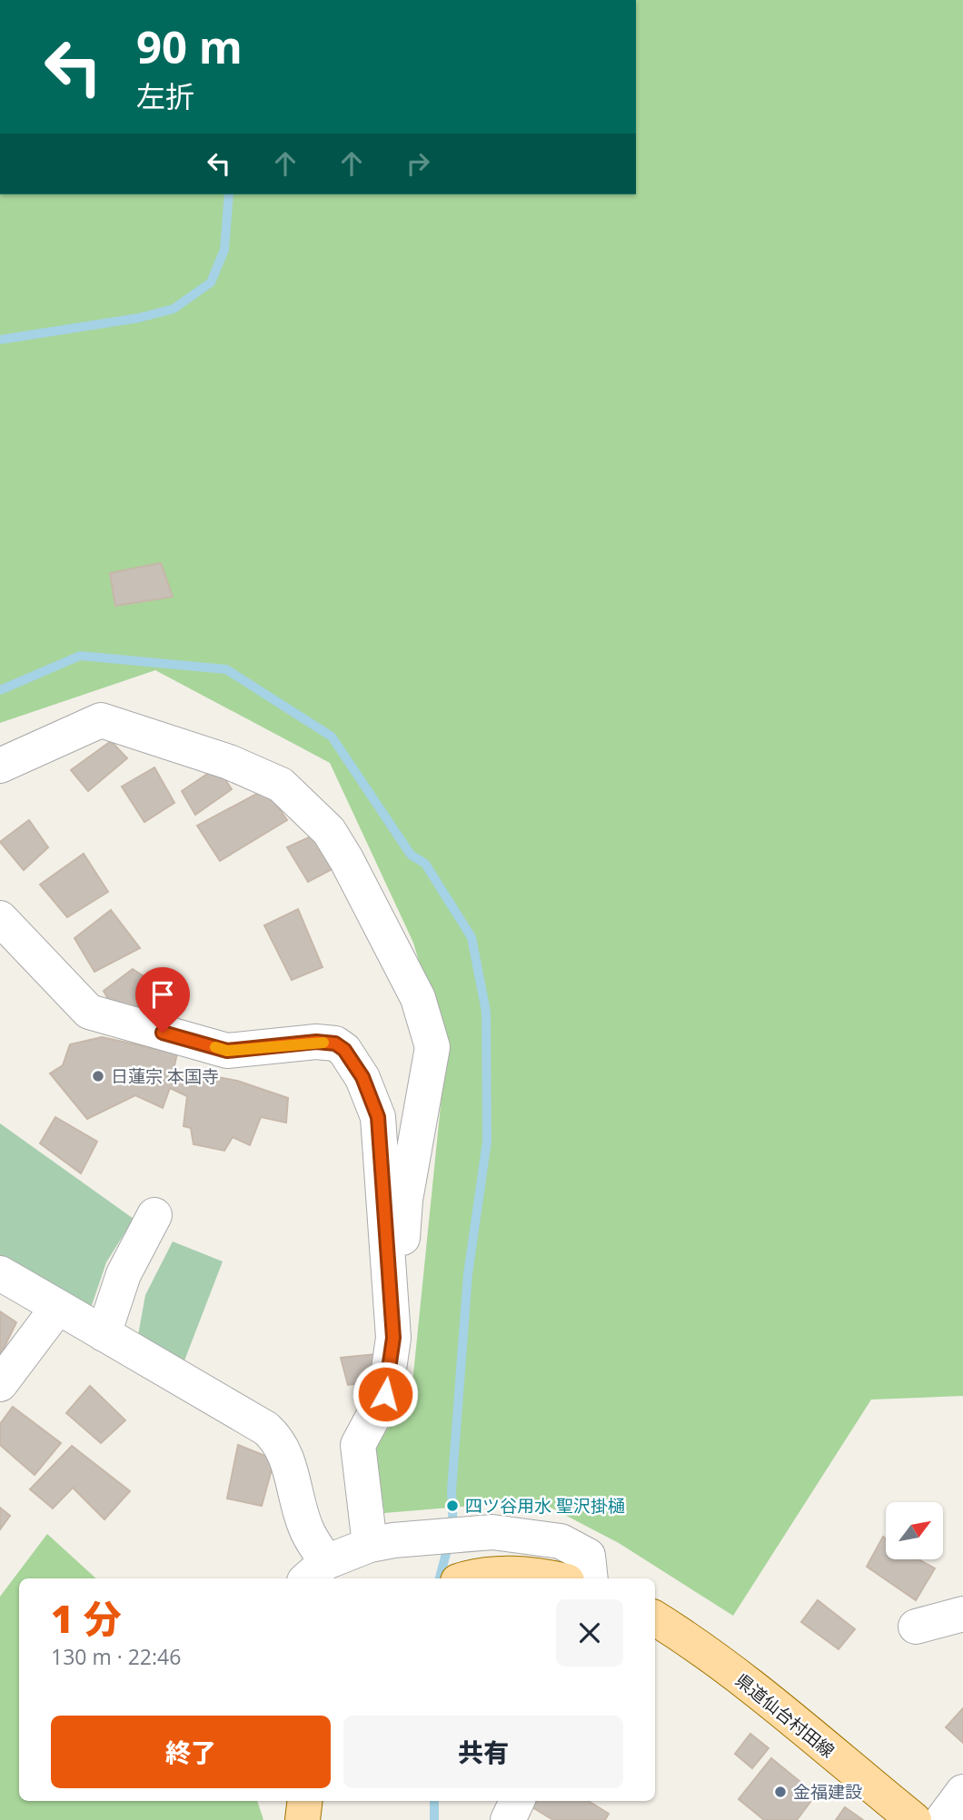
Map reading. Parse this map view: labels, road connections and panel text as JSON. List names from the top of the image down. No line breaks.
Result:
{"streets":{"main road":["県道仙台村田線"]},"places":["日蓮宗 本国寺","四ツ谷用水 聖沢掛樋","金福建設"],"north":"top right","page":{"turn":["90 m","左折"],"heading":["1 分","130 m · 22:46"],"buttons":["終了","共有"]}}
